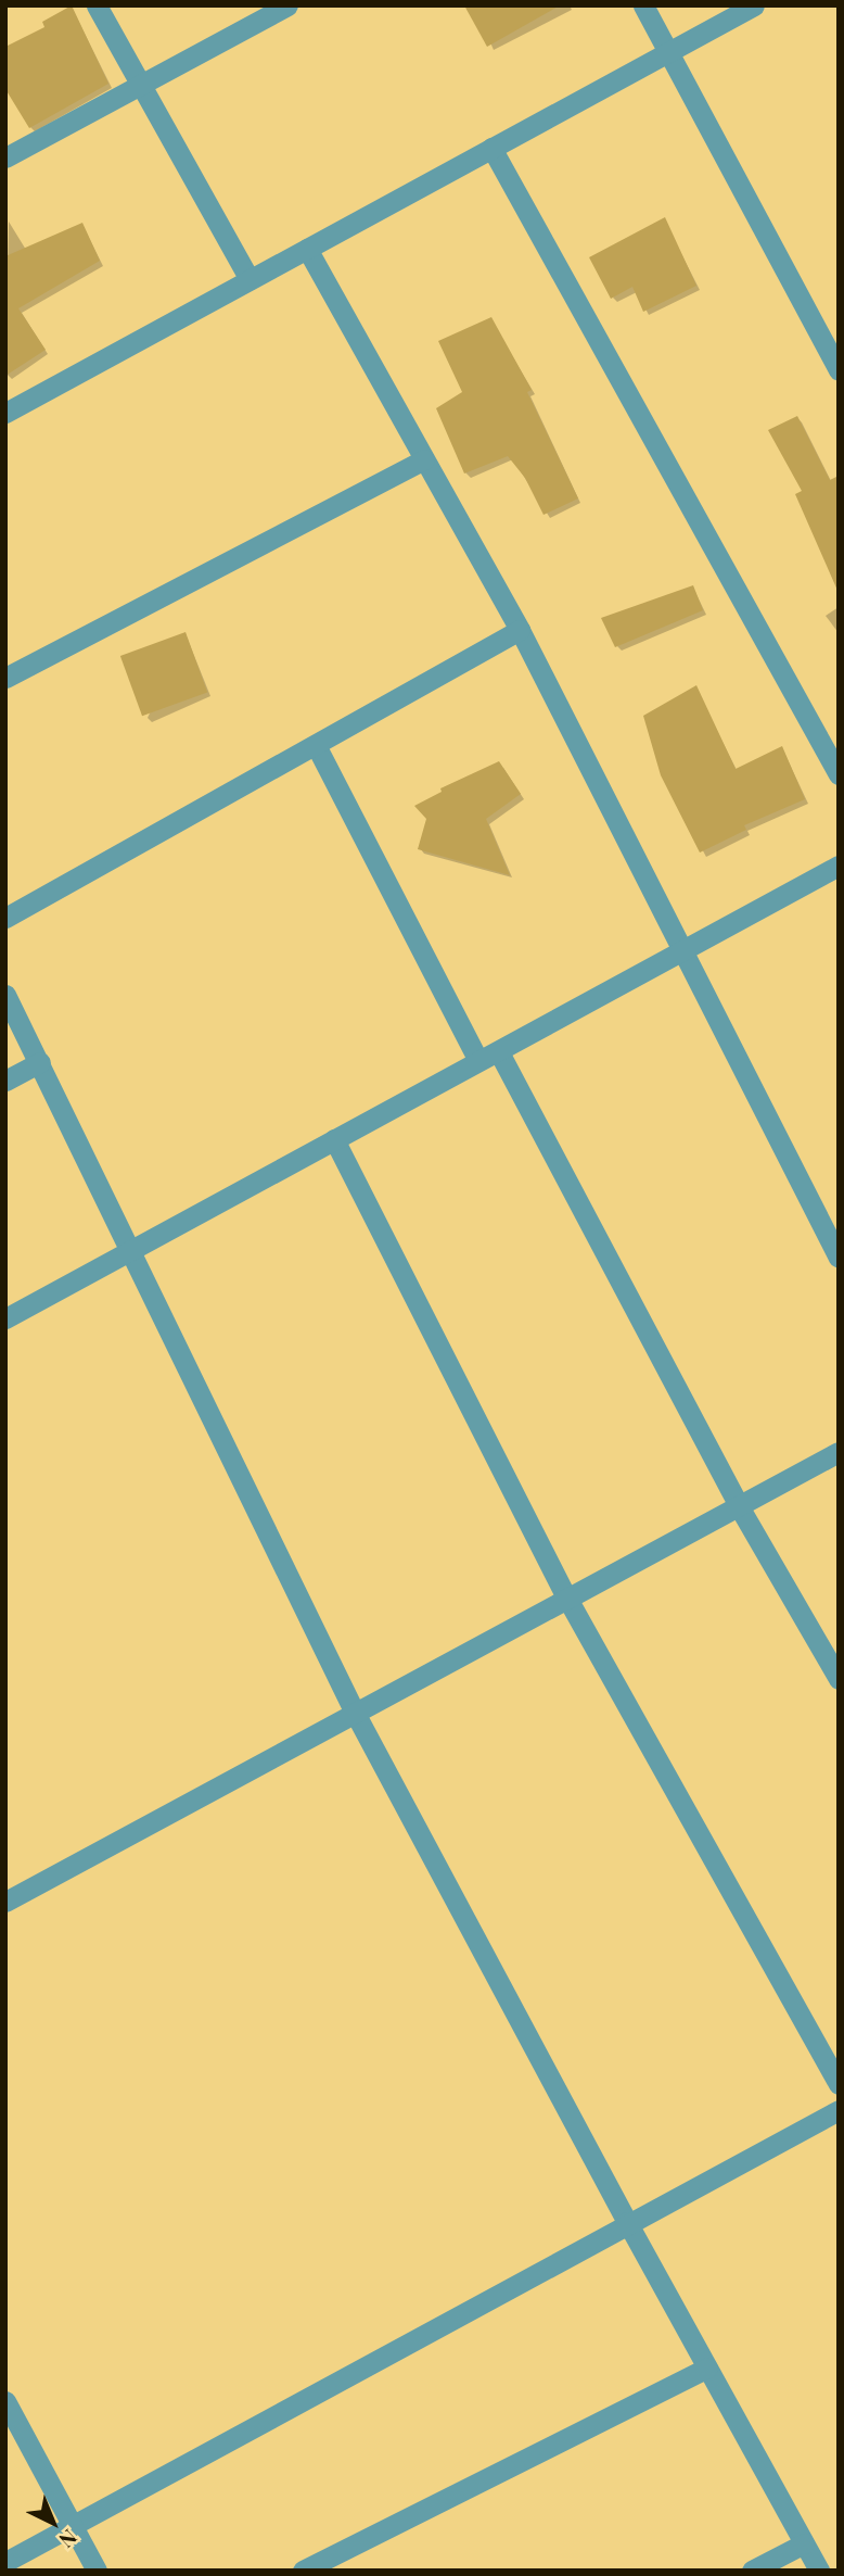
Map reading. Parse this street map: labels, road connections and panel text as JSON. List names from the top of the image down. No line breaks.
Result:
{"north":"bottom right"}
